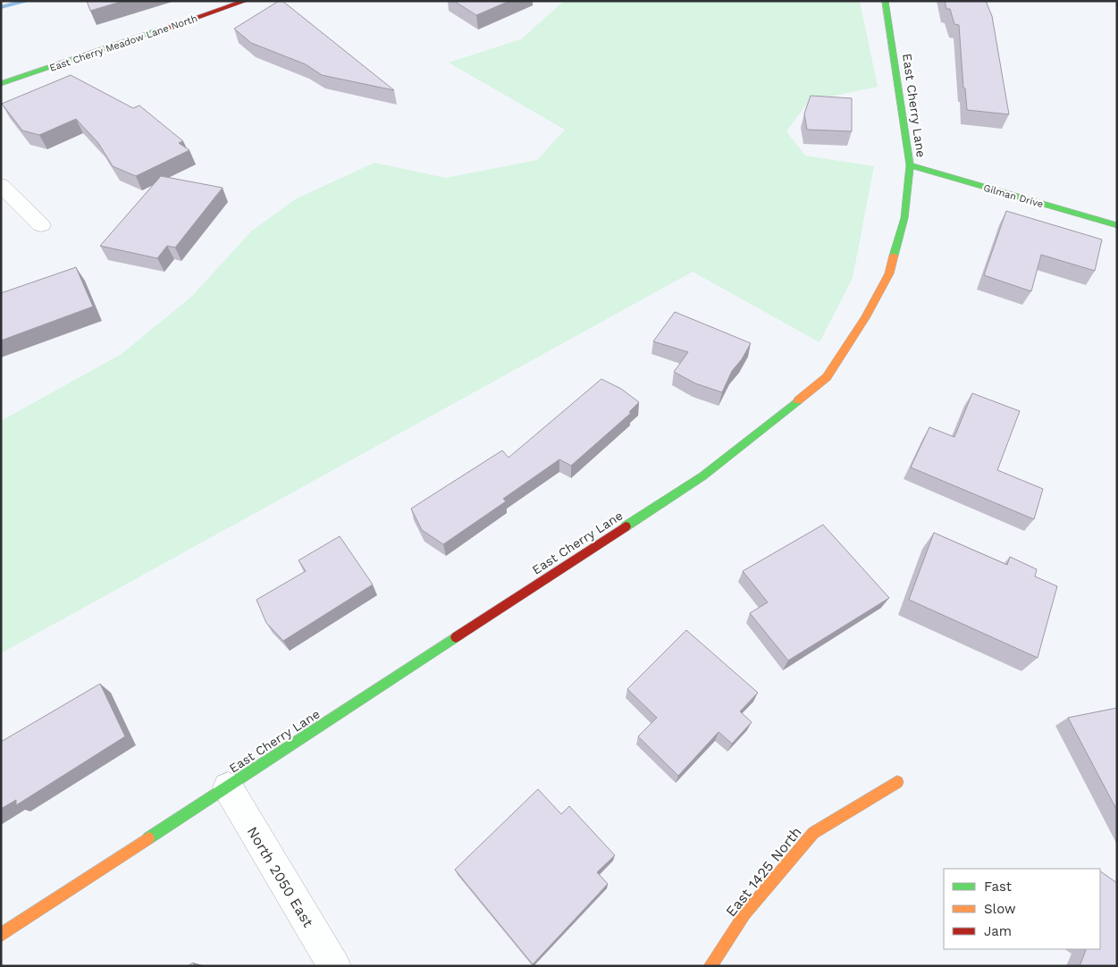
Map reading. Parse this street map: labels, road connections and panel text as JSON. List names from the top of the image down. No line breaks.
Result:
{"streets":{"street":["East Cherry Meadow Lane North","East Cherry Lane","Gilman Drive","East 1425 North","North 2050 East"]},"crossings":[["East Cherry Lane","Gilman Drive"],["East Cherry Lane","North 2050 East"]],"legend":["Fast","Slow","Jam"]}
